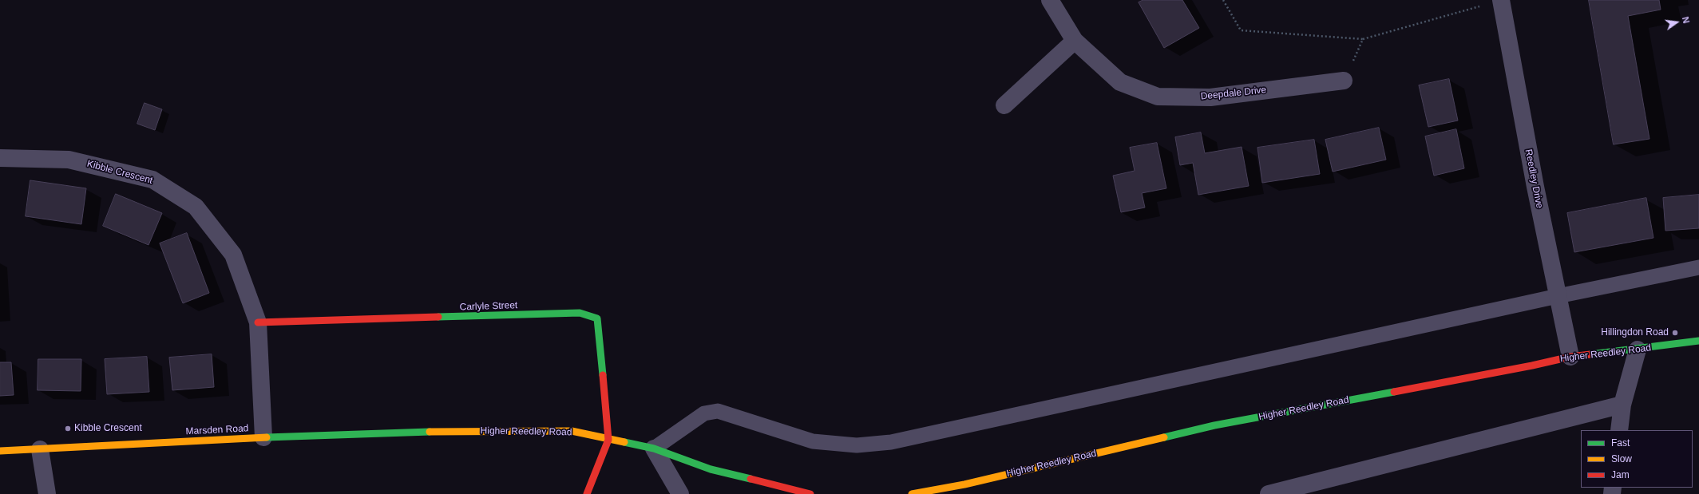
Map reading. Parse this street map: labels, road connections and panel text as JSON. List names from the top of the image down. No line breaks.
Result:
{"streets":{"street":["Deepdale Drive","Kibble Crescent","Reedley Drive","Carlyle Street","Higher Reedley Road","Marsden Road"]},"crossings":[["Kibble Crescent","Carlyle Street"],["Kibble Crescent","Marsden Road"],["Reedley Drive","Higher Reedley Road"],["Carlyle Street","Higher Reedley Road"],["Higher Reedley Road","Marsden Road"]],"places":["Hillingdon Road","Kibble Crescent"],"legend":["Fast","Slow","Jam"],"north":"right"}
